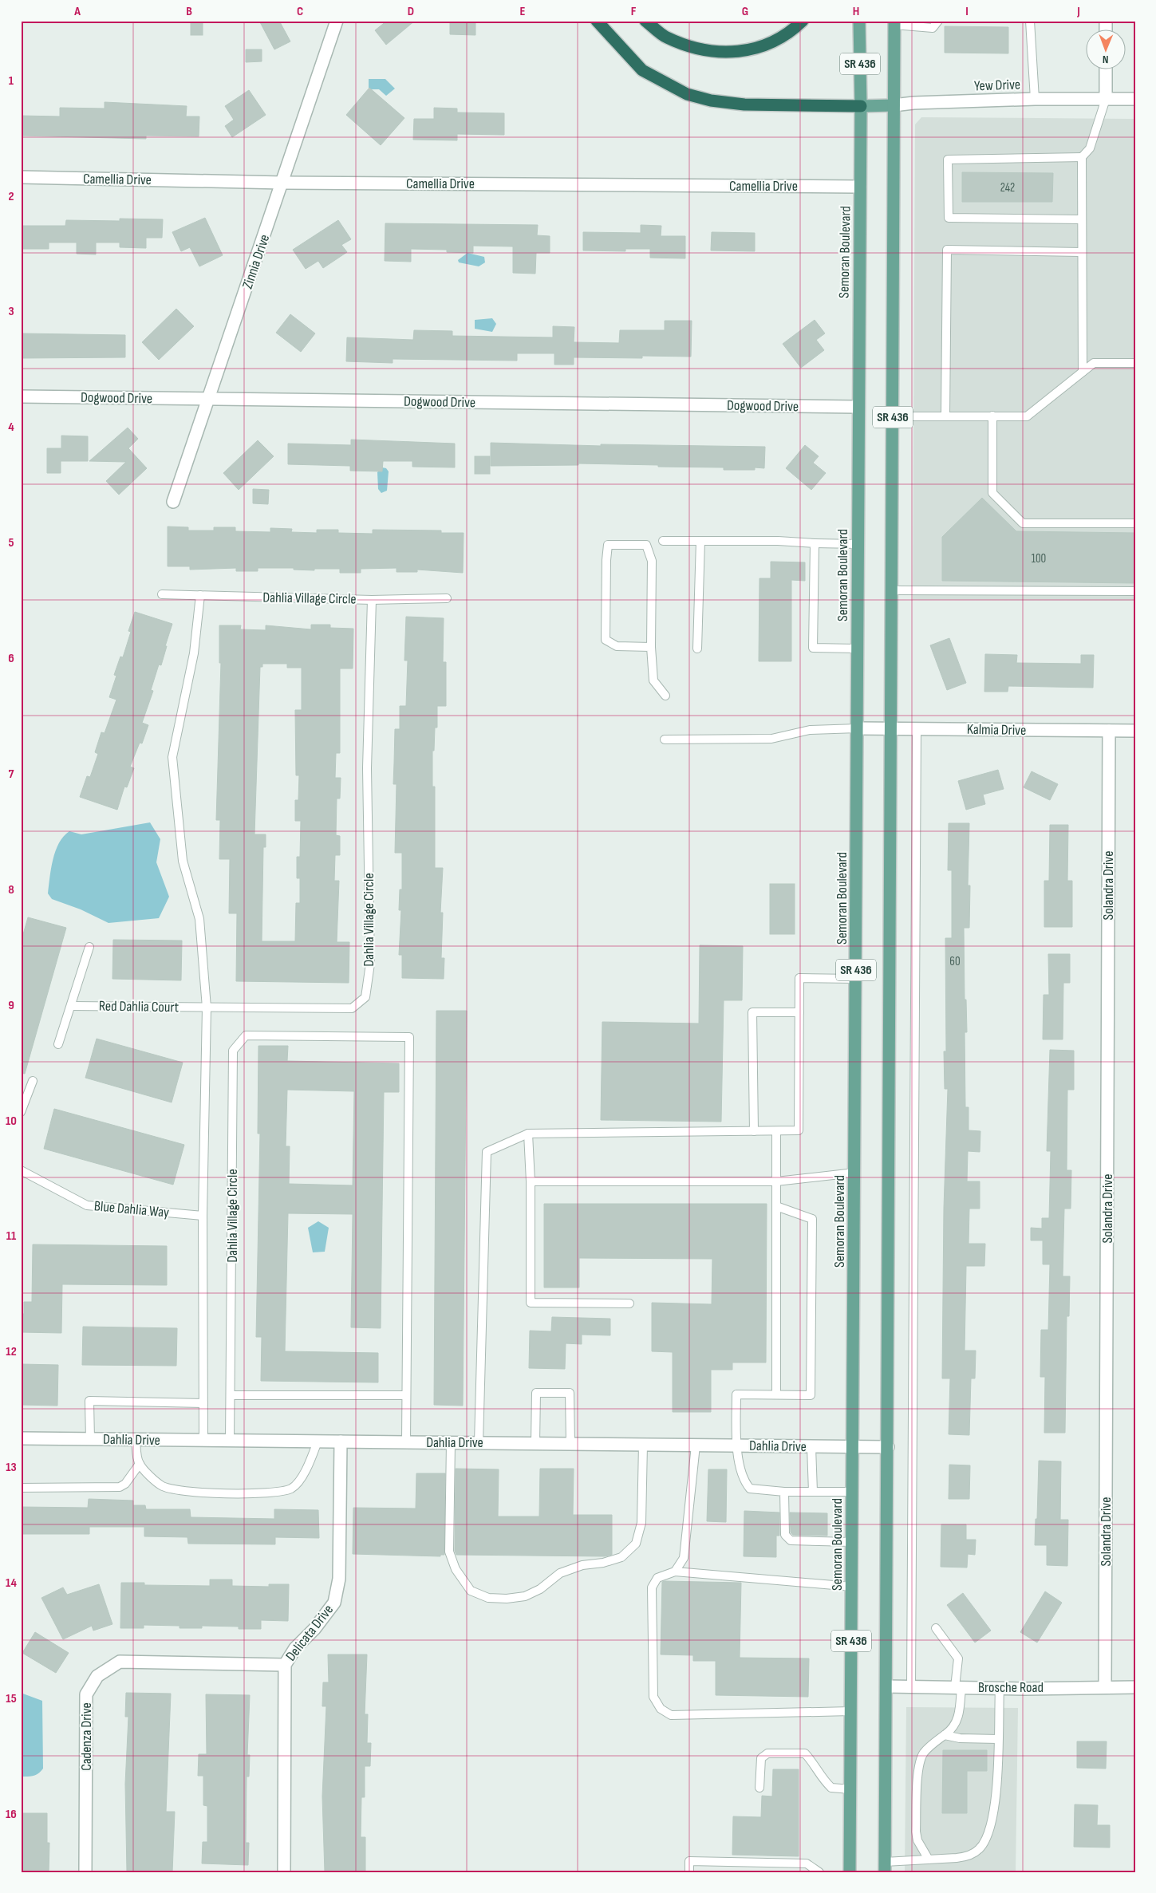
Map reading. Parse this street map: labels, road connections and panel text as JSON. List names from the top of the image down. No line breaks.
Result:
{"streets":{"main road":["SR 436","Yew Drive","Semoran Boulevard"],"street":["Camellia Drive","Zinnia Drive","Dogwood Drive","Kalmia Drive","Solandra Drive","Dahlia Drive","Delicata Drive","Brosche Road","Cadenza Drive"],"lane":["Dahlia Village Circle","Red Dahlia Court","Blue Dahlia Way"]},"crossings":[["SR 436","Yew Drive"],["SR 436","Kalmia Drive"],["SR 436","Dahlia Drive"],["SR 436","Brosche Road"],["Yew Drive","Semoran Boulevard"],["Camellia Drive","Semoran Boulevard"],["Camellia Drive","Zinnia Drive"],["Semoran Boulevard","Dogwood Drive"],["Semoran Boulevard","Kalmia Drive"],["Semoran Boulevard","Dahlia Drive"],["Zinnia Drive","Dogwood Drive"],["Dahlia Village Circle","Red Dahlia Court"],["Dahlia Village Circle","Blue Dahlia Way"],["Dahlia Village Circle","Dahlia Drive"],["Kalmia Drive","Solandra Drive"],["Solandra Drive","Brosche Road"],["Dahlia Drive","Delicata Drive"],["Delicata Drive","Cadenza Drive"]],"house_numbers":["242","100","60"],"north":"bottom","grid":{"columns":["A","B","C","D","E","F","G","H","I","J"],"rows":["1","2","3","4","5","6","7","8","9","10","11","12","13","14","15","16"]}}
